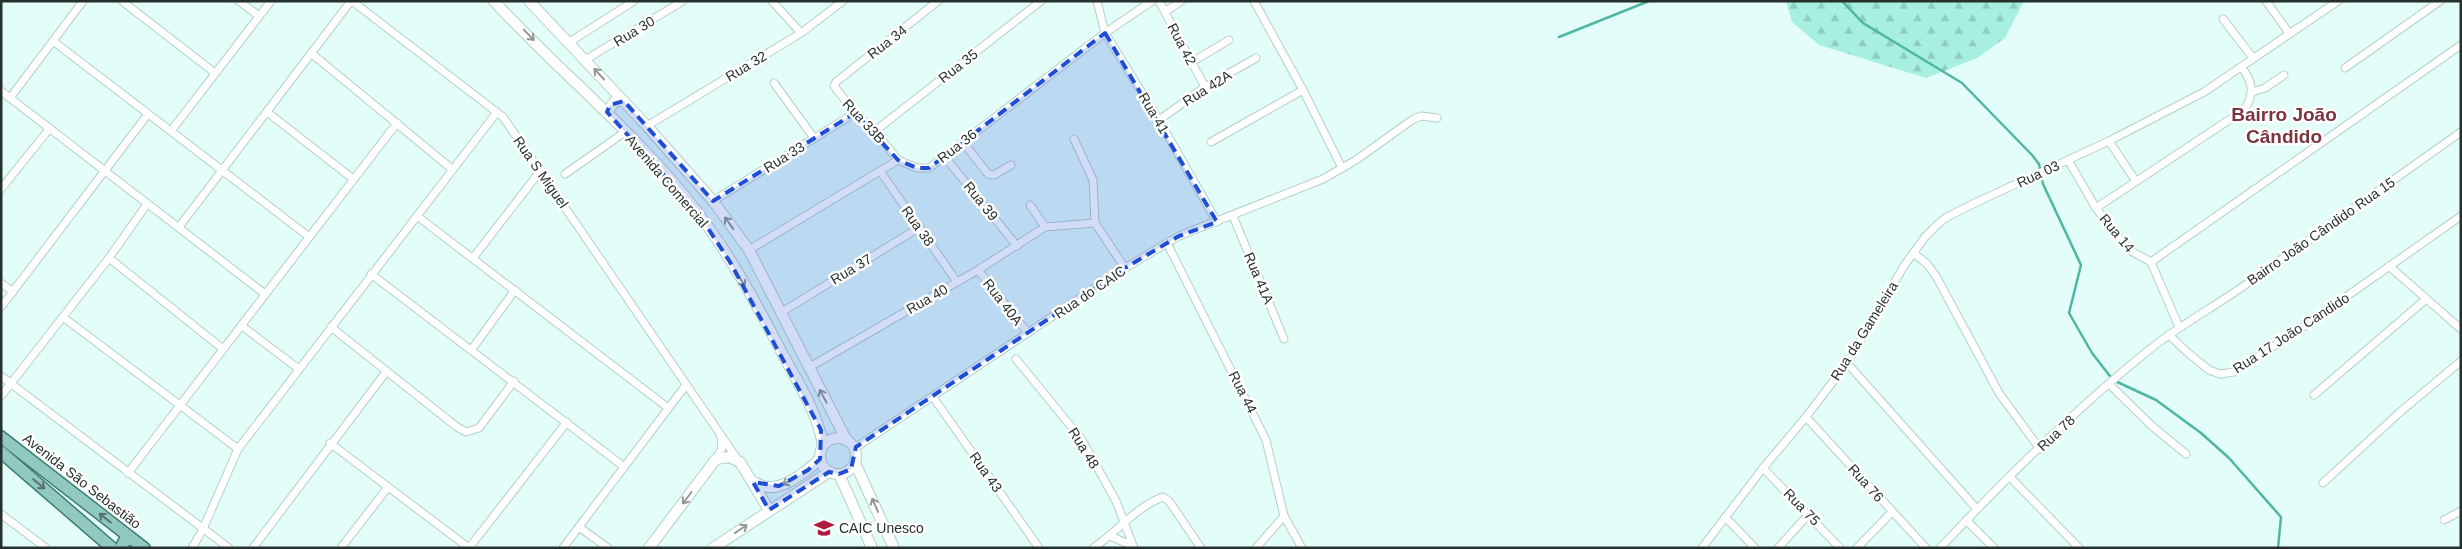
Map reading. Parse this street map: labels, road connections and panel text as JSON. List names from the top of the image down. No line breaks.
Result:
{"streets":{"main road":["Avenida São Sebastião"],"street":["Rua 30","Rua 34","Rua 42","Rua 32","Rua 35","Rua 42A","Rua 41","Rua 33B","Rua 36","Rua 33","Rua S Miguel","Rua 03","Avenida Comercial","Rua 39","Rua 38","Bairro João Cândido Rua 15","Rua 14","Rua 37","Rua 41A","Rua do CAIC","Rua 40","Rua 40A","Rua da Gameleira","Rua 17 João Candido","Rua 44","Rua 78","Rua 48","Rua 43","Rua 76","Rua 75"]},"crossings":[["Rua 30","Avenida Comercial"],["Rua 34","Rua 33B"],["Rua 42","Rua 42A"],["Rua 32","Avenida Comercial"],["Rua 35","Rua 33B"],["Rua 42A","Rua 41"],["Rua 41","Rua 36"],["Rua 41","Rua do CAIC"],["Rua 33B","Rua 36"],["Rua 33B","Rua 33"],["Rua 36","Rua 39"],["Rua 33","Avenida Comercial"],["Rua 03","Rua 14"],["Rua 03","Rua da Gameleira"],["Avenida Comercial","Rua 37"],["Avenida Comercial","Rua do CAIC"],["Avenida Comercial","Rua 40"],["Rua 39","Rua 40"],["Rua 38","Rua 37"],["Rua 38","Rua 40"],["Bairro João Cândido Rua 15","Rua 78"],["Rua 41A","Rua do CAIC"],["Rua do CAIC","Rua 40A"],["Rua do CAIC","Rua 44"],["Rua do CAIC","Rua 43"],["Rua 40","Rua 40A"],["Rua da Gameleira","Rua 76"],["Rua da Gameleira","Rua 75"],["Rua 17 João Candido","Rua 78"]],"districts":["Bairro João Cândido"],"places":{"school or university":["CAIC Unesco"]}}
